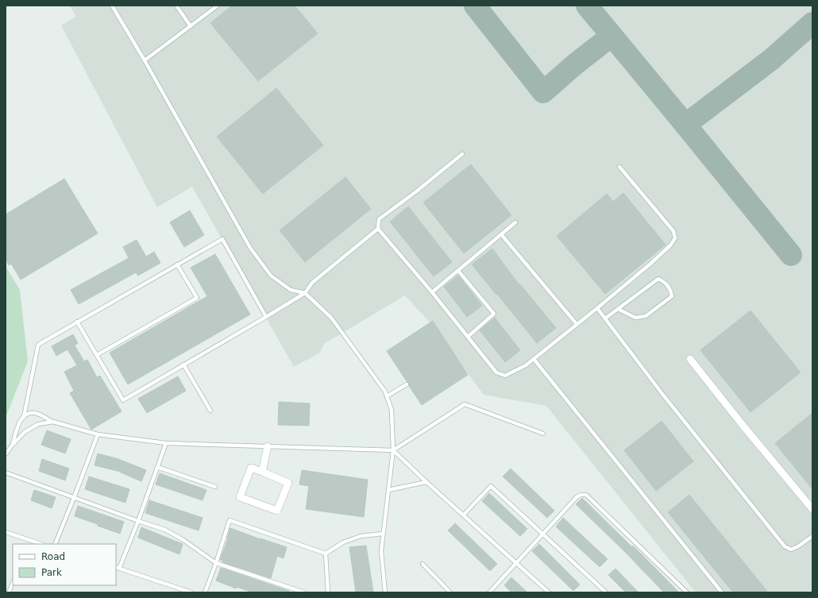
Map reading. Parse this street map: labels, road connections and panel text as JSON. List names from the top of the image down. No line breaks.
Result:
{"legend":["Road","Park"]}
